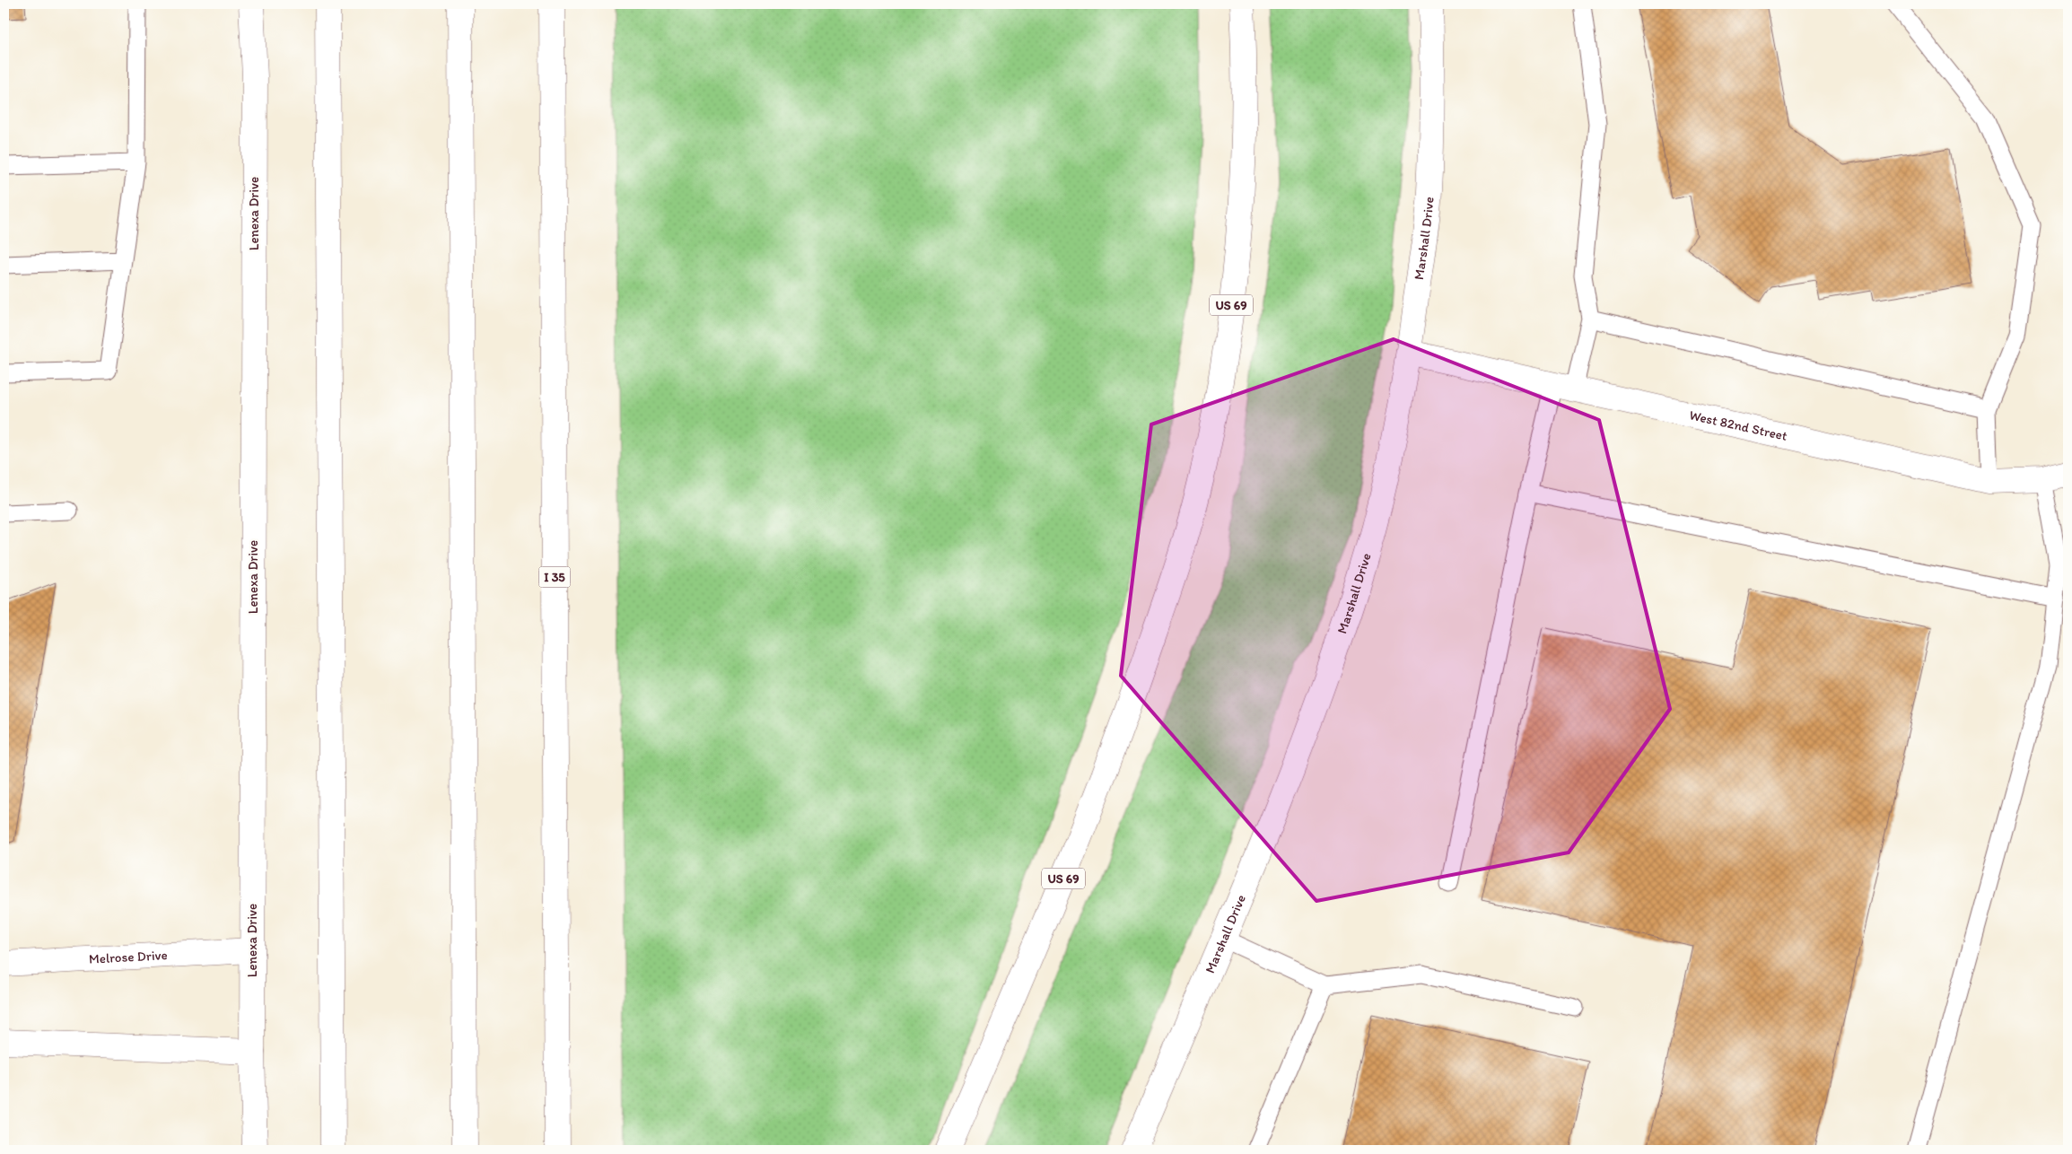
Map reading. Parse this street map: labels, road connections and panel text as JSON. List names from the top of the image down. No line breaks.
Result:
{"streets":{"main road":["Lenexa Drive","Marshall Drive","US 69","West 82nd Street","I 35","Melrose Drive"]},"crossings":[["Lenexa Drive","Melrose Drive"],["Marshall Drive","West 82nd Street"]]}
